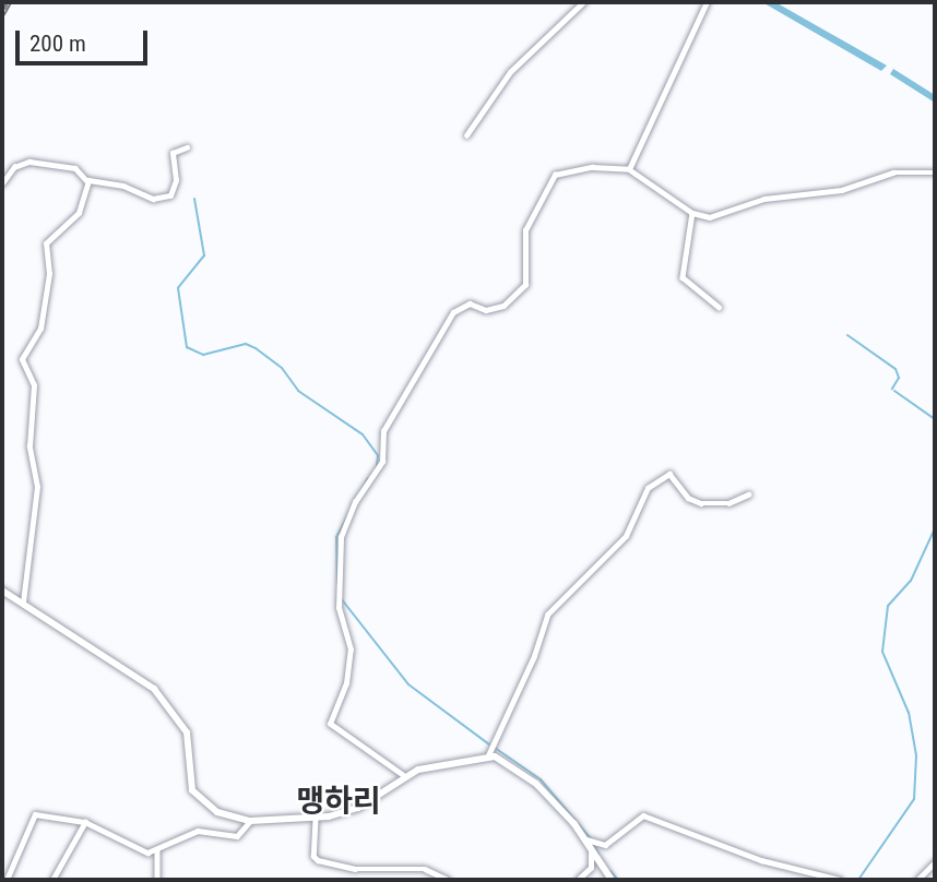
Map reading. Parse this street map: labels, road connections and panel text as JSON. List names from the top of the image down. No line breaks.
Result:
{"districts":["맹하리"],"scale_bar":"200 m"}
